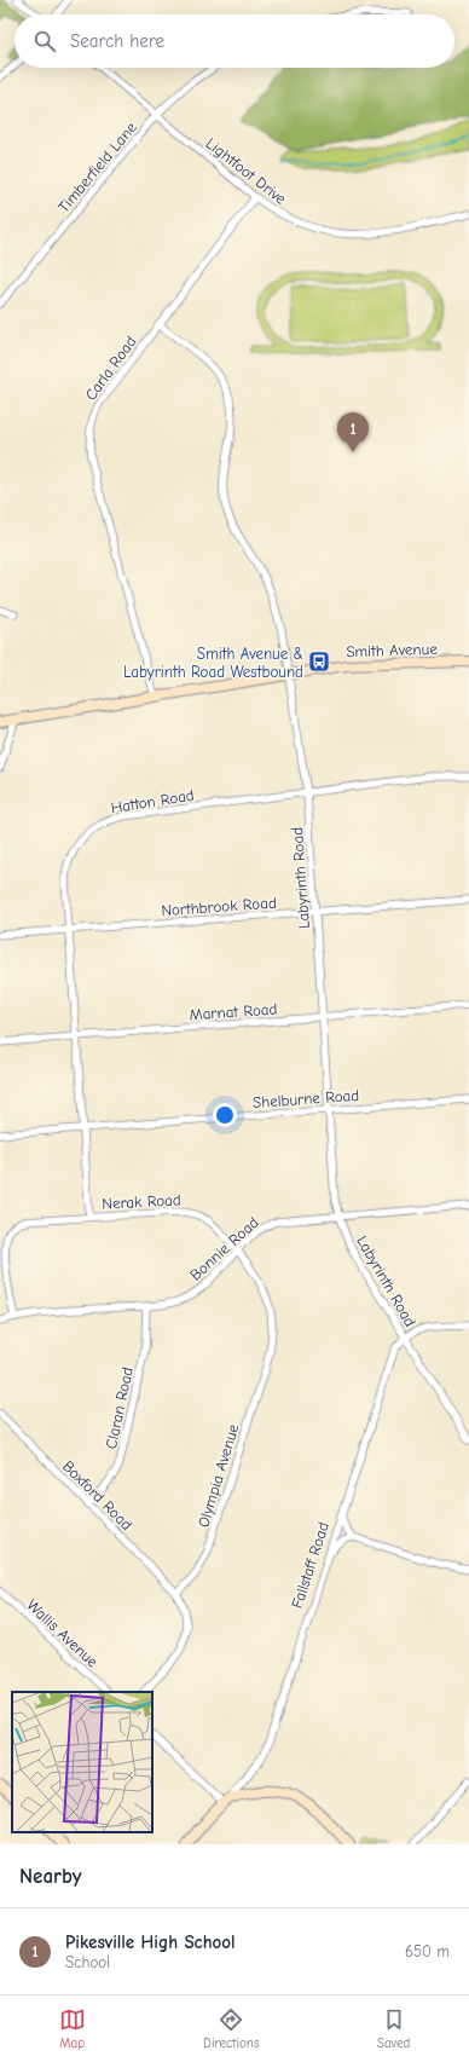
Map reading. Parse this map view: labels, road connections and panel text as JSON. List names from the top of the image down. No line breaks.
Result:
{"streets":{"main road":["Smith Avenue","Fallstaff Road"],"street":["Timberfield Lane","Lightfoot Drive","Carla Road","Hatton Road","Labyrinth Road","Northbrook Road","Marnat Road","Shelburne Road","Nerak Road","Bonnie Road","Claran Road","Olympia Avenue","Boxford Road","Wallis Avenue"]},"crossings":[["Timberfield Lane","Lightfoot Drive"],["Lightfoot Drive","Carla Road"],["Carla Road","Smith Avenue"],["Carla Road","Labyrinth Road"],["Smith Avenue","Labyrinth Road"],["Hatton Road","Labyrinth Road"],["Hatton Road","Northbrook Road"],["Hatton Road","Marnat Road"],["Hatton Road","Shelburne Road"],["Hatton Road","Nerak Road"],["Labyrinth Road","Northbrook Road"],["Labyrinth Road","Marnat Road"],["Labyrinth Road","Shelburne Road"],["Labyrinth Road","Bonnie Road"],["Labyrinth Road","Fallstaff Road"],["Nerak Road","Bonnie Road"],["Nerak Road","Olympia Avenue"],["Bonnie Road","Claran Road"],["Bonnie Road","Olympia Avenue"],["Claran Road","Boxford Road"],["Olympia Avenue","Boxford Road"]],"places":{"bus stop":["Smith Avenue & Labyrinth Road Westbound"]},"page":{"search":"Search here","pins":"1","heading":"Nearby","list":[{"mark":"1","name":"Pikesville High School","note":"School","value":"650 m"}],"nav":["Map","Directions","Saved"]}}
